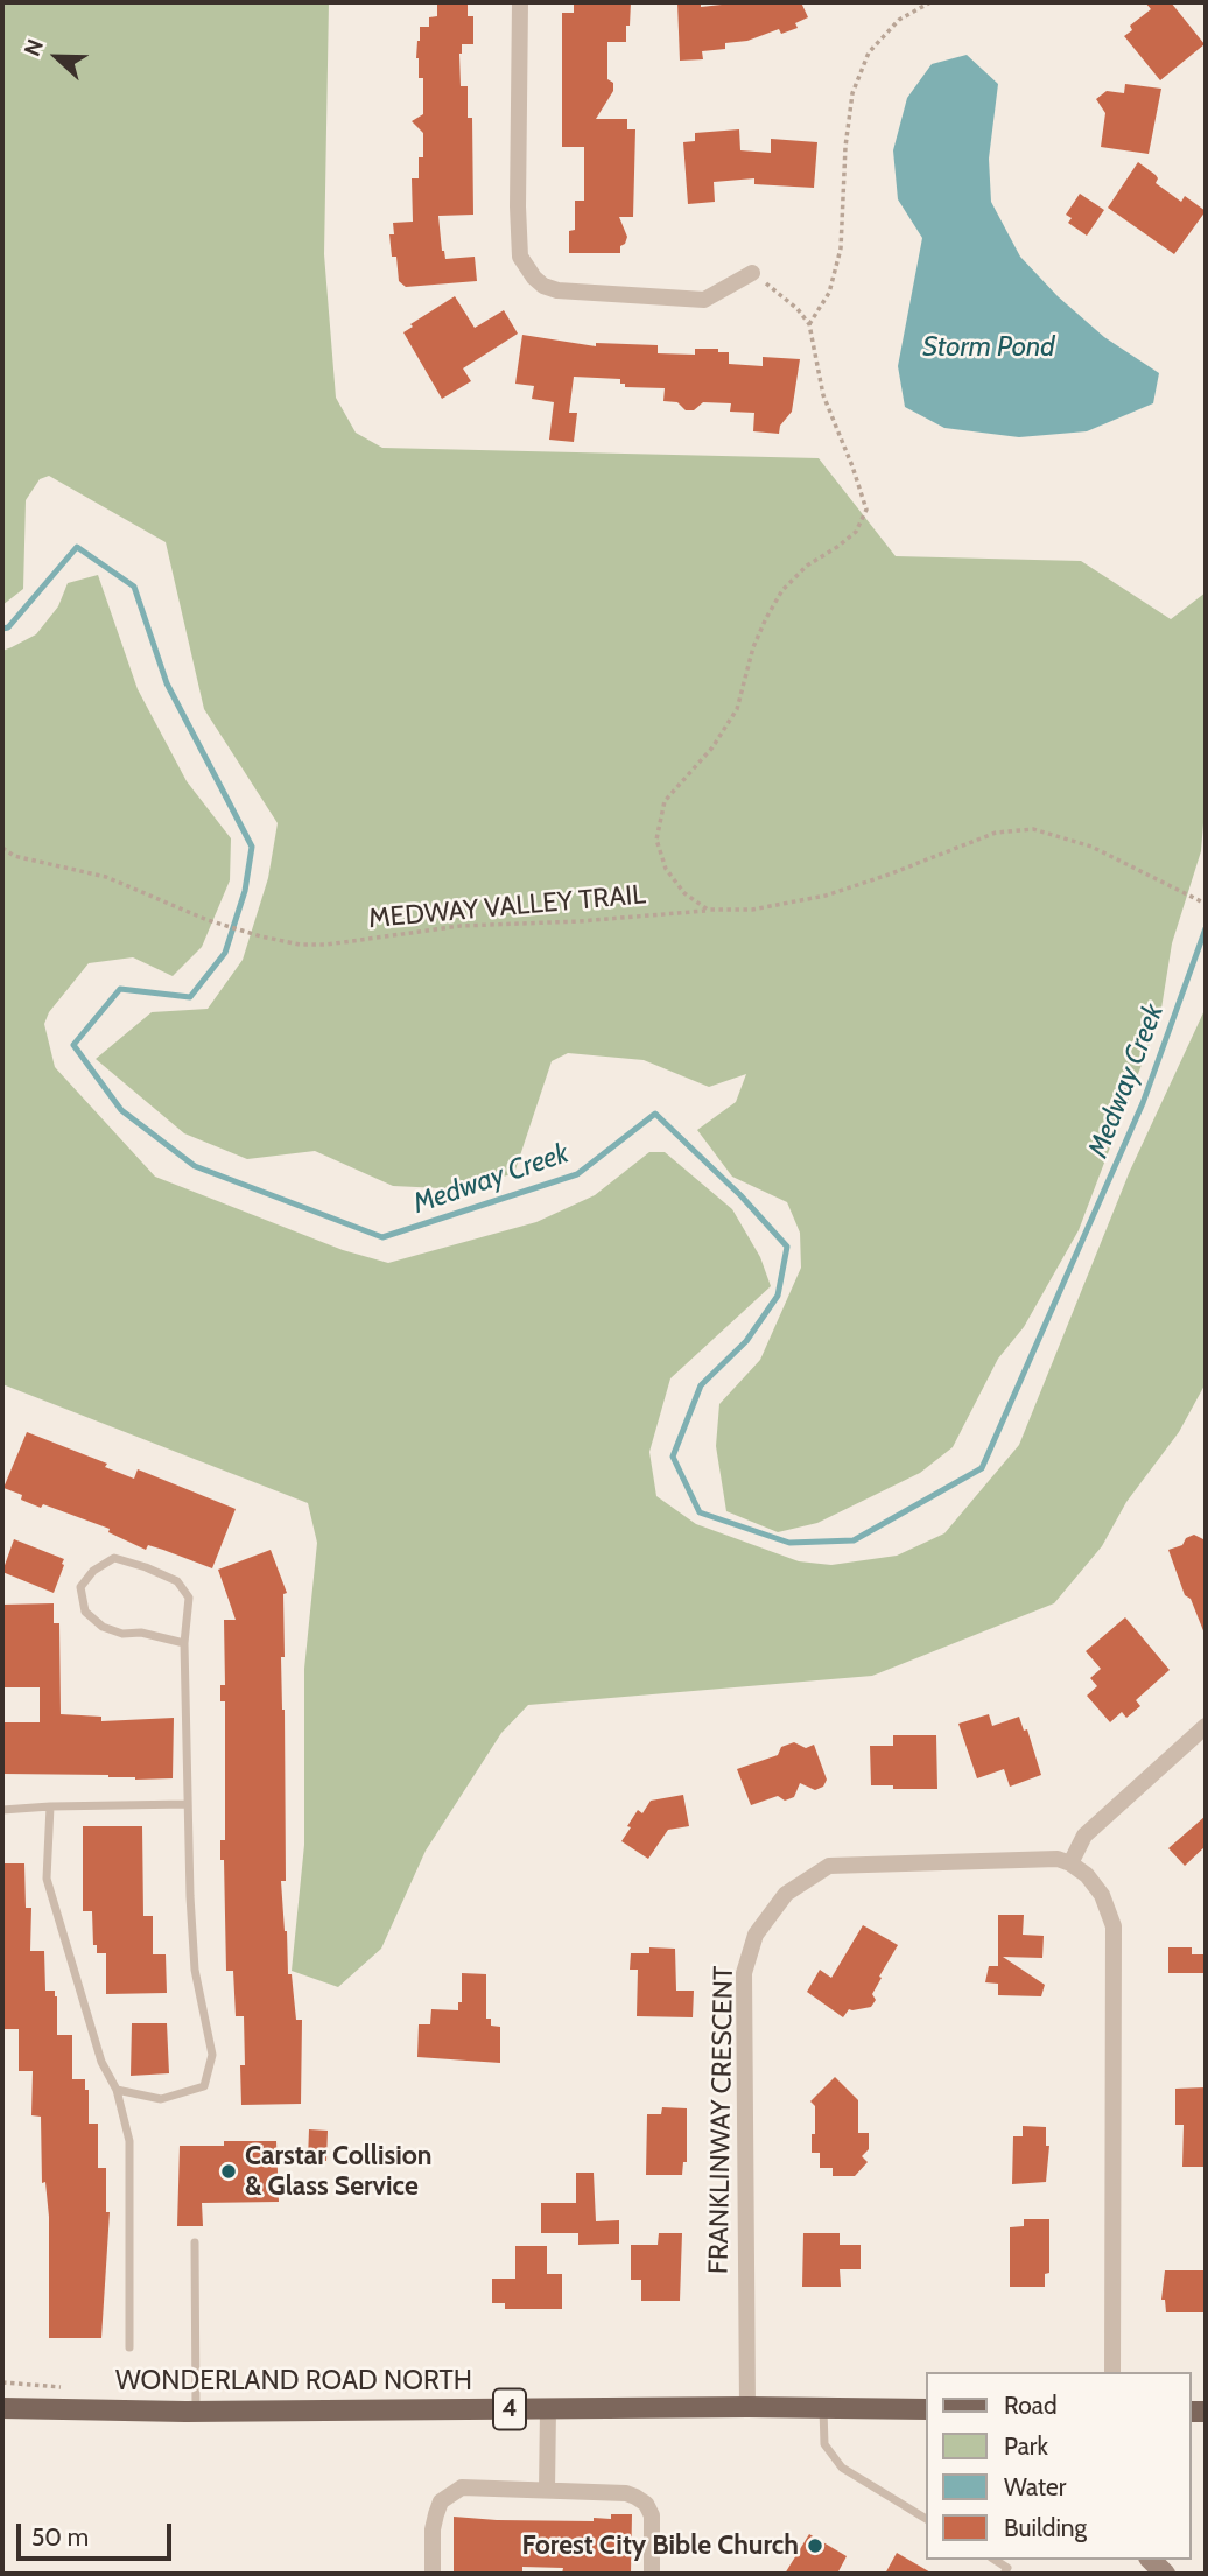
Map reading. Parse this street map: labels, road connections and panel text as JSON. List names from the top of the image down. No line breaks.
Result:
{"streets":{"main road":["WONDERLAND ROAD NORTH","4"],"street":["FRANKLINWAY CRESCENT"],"path":["MEDWAY VALLEY TRAIL"]},"crossings":[["FRANKLINWAY CRESCENT","WONDERLAND ROAD NORTH"]],"water":["Storm Pond","Medway Creek"],"places":["Carstar Collision & Glass Service","Forest City Bible Church"],"legend":["Road","Park","Water","Building"],"scale_bar":"50 m","north":"left"}
